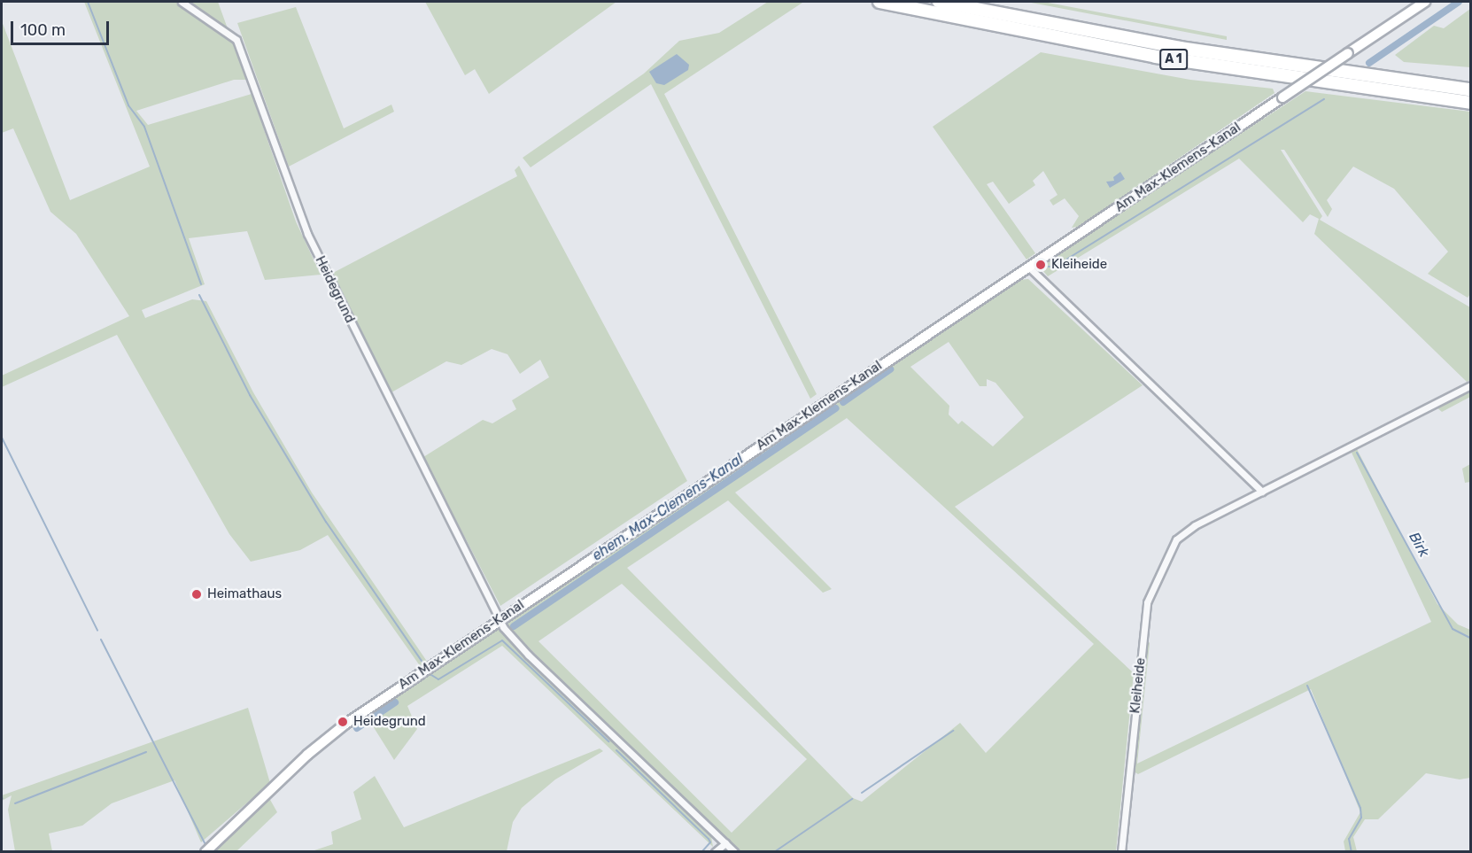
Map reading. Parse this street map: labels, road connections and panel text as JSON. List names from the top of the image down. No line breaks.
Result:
{"streets":{"highway":["A 1"],"main road":["Am Max-Klemens-Kanal"],"street":["Heidegrund","Kleiheide"]},"crossings":[["Am Max-Klemens-Kanal","Heidegrund"]],"water":["ehem. Max-Clemens-Kanal","Birk"],"places":["Kleiheide","Heimathaus","Heidegrund"],"scale_bar":"100 m"}
